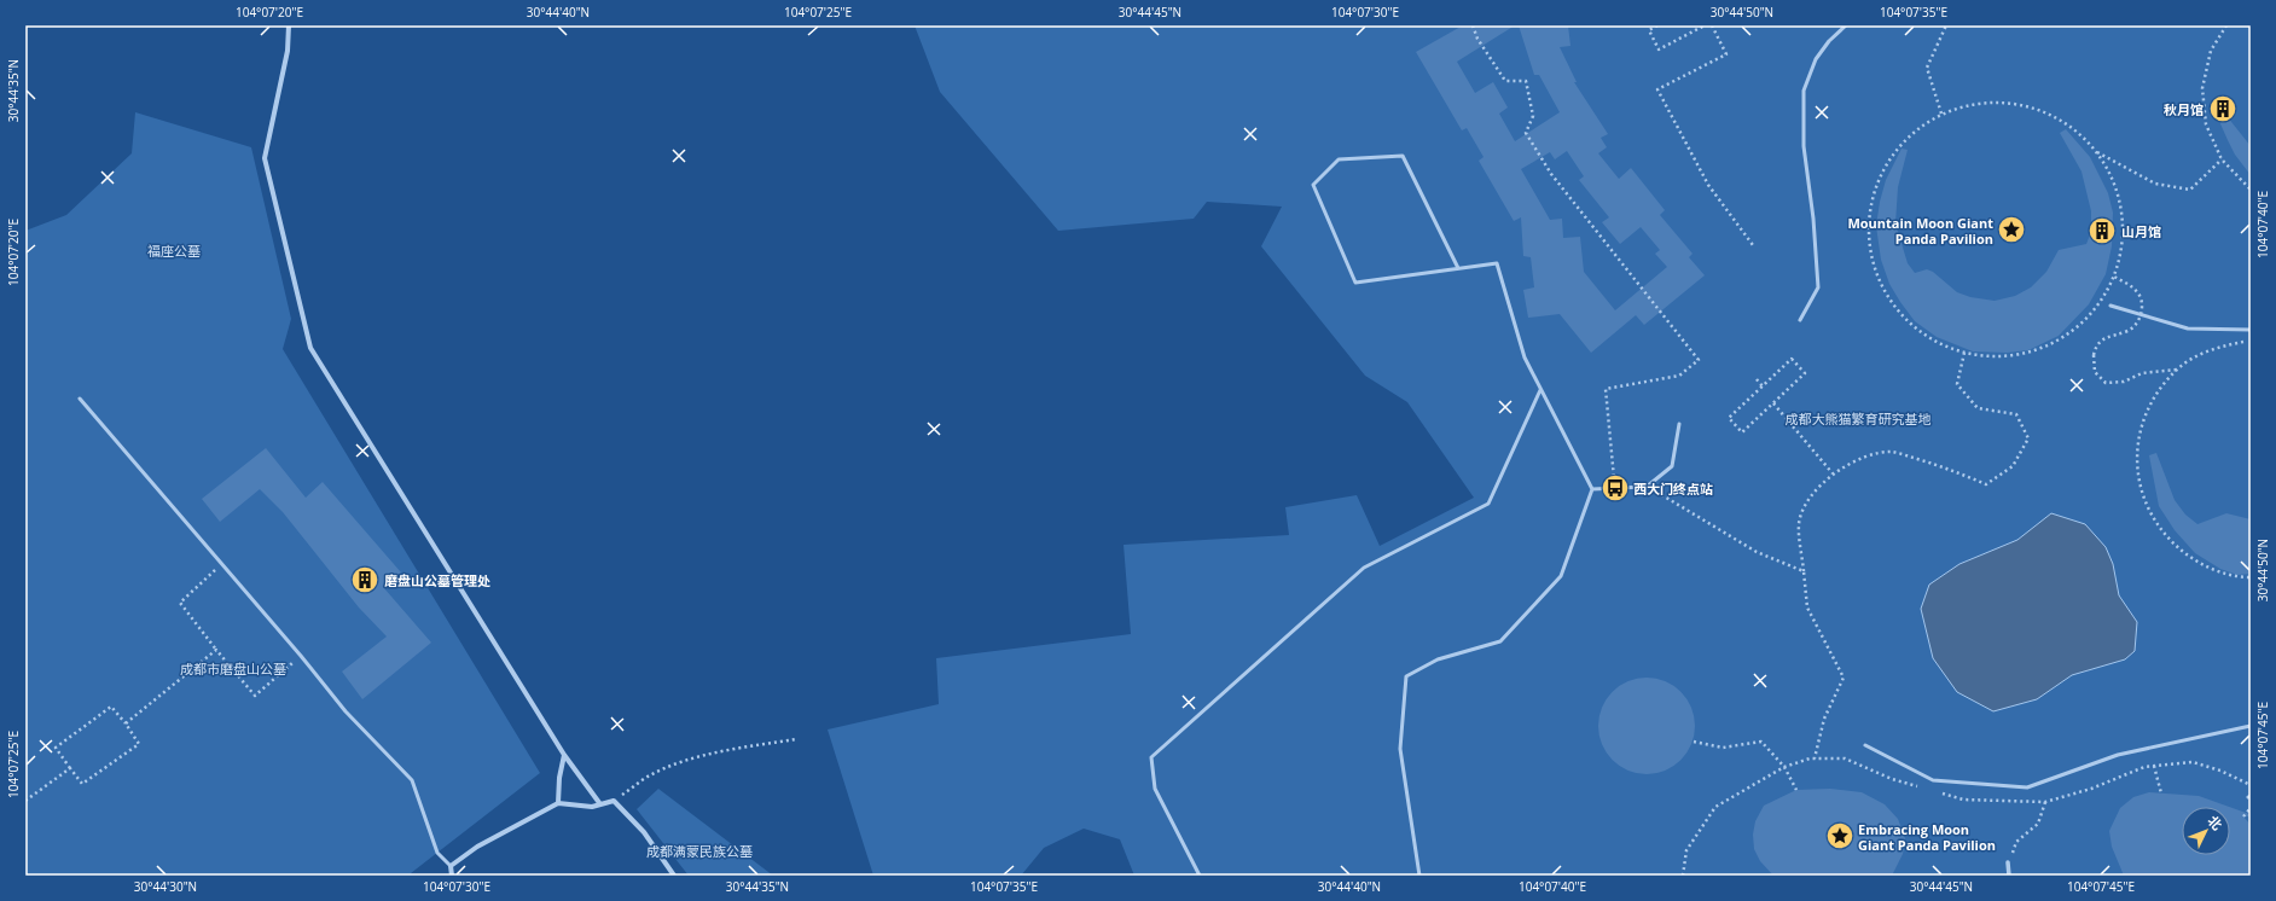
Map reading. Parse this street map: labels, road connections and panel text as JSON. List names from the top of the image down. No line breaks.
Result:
{"parks":["福座公墓","成都大熊猫繁育研究基地","成都市磨盘山公墓","成都满蒙民族公墓"],"places":{"building":["秋月馆","山月馆","磨盘山公墓管理处"],"place":["Mountain Moon Giant Panda Pavilion","Embracing Moon Giant Panda Pavilion"],"bus stop":["西大门终点站"]},"north":"top right","coordinates":["104°07'20\"E","30°44'40\"N","104°07'25\"E","30°44'45\"N","104°07'30\"E","30°44'50\"N","104°07'35\"E","30°44'35\"N","104°07'40\"E","104°07'45\"E","30°44'30\"N"]}
